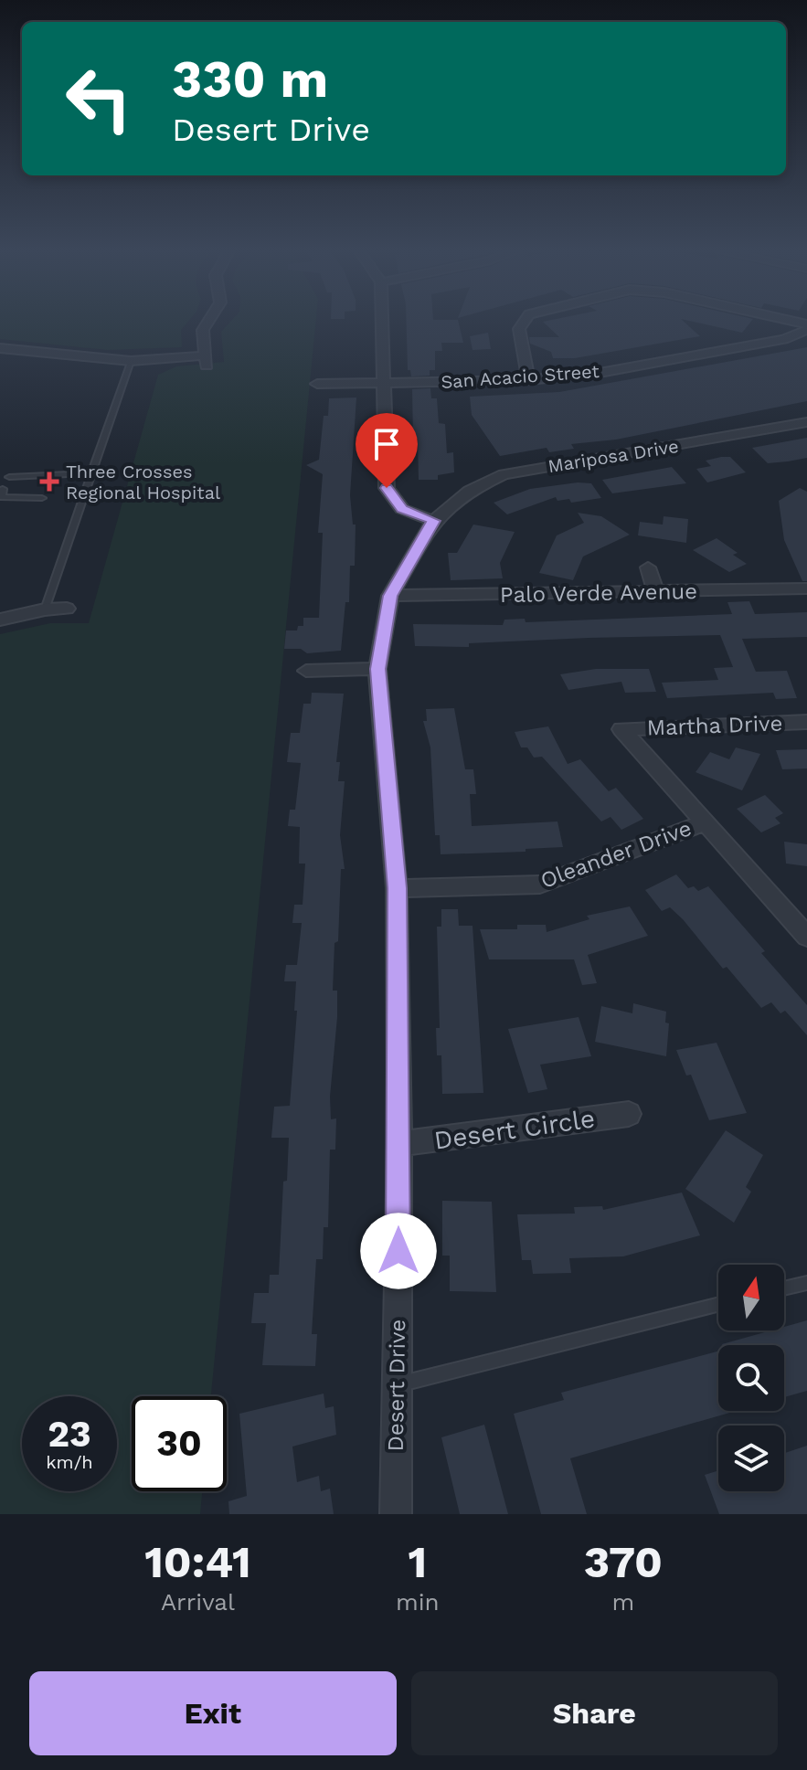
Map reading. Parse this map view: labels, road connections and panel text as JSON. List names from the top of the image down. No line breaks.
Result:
{"streets":{"street":["San Acacio Street","Mariposa Drive","Palo Verde Avenue","Martha Drive","Oleander Drive","Desert Circle","Desert Drive"]},"crossings":[["Mariposa Drive","Desert Drive"],["Palo Verde Avenue","Desert Drive"],["Martha Drive","Oleander Drive"],["Oleander Drive","Desert Drive"],["Desert Circle","Desert Drive"]],"places":{"health":["Three Crosses Regional Hospital"]},"north":"top","page":{"turn":["330 m","Desert Drive"],"speed":"23 km/h","limit":"30","eta":["10:41","Arrival","1","min","370","m"],"buttons":["Exit","Share"]}}
